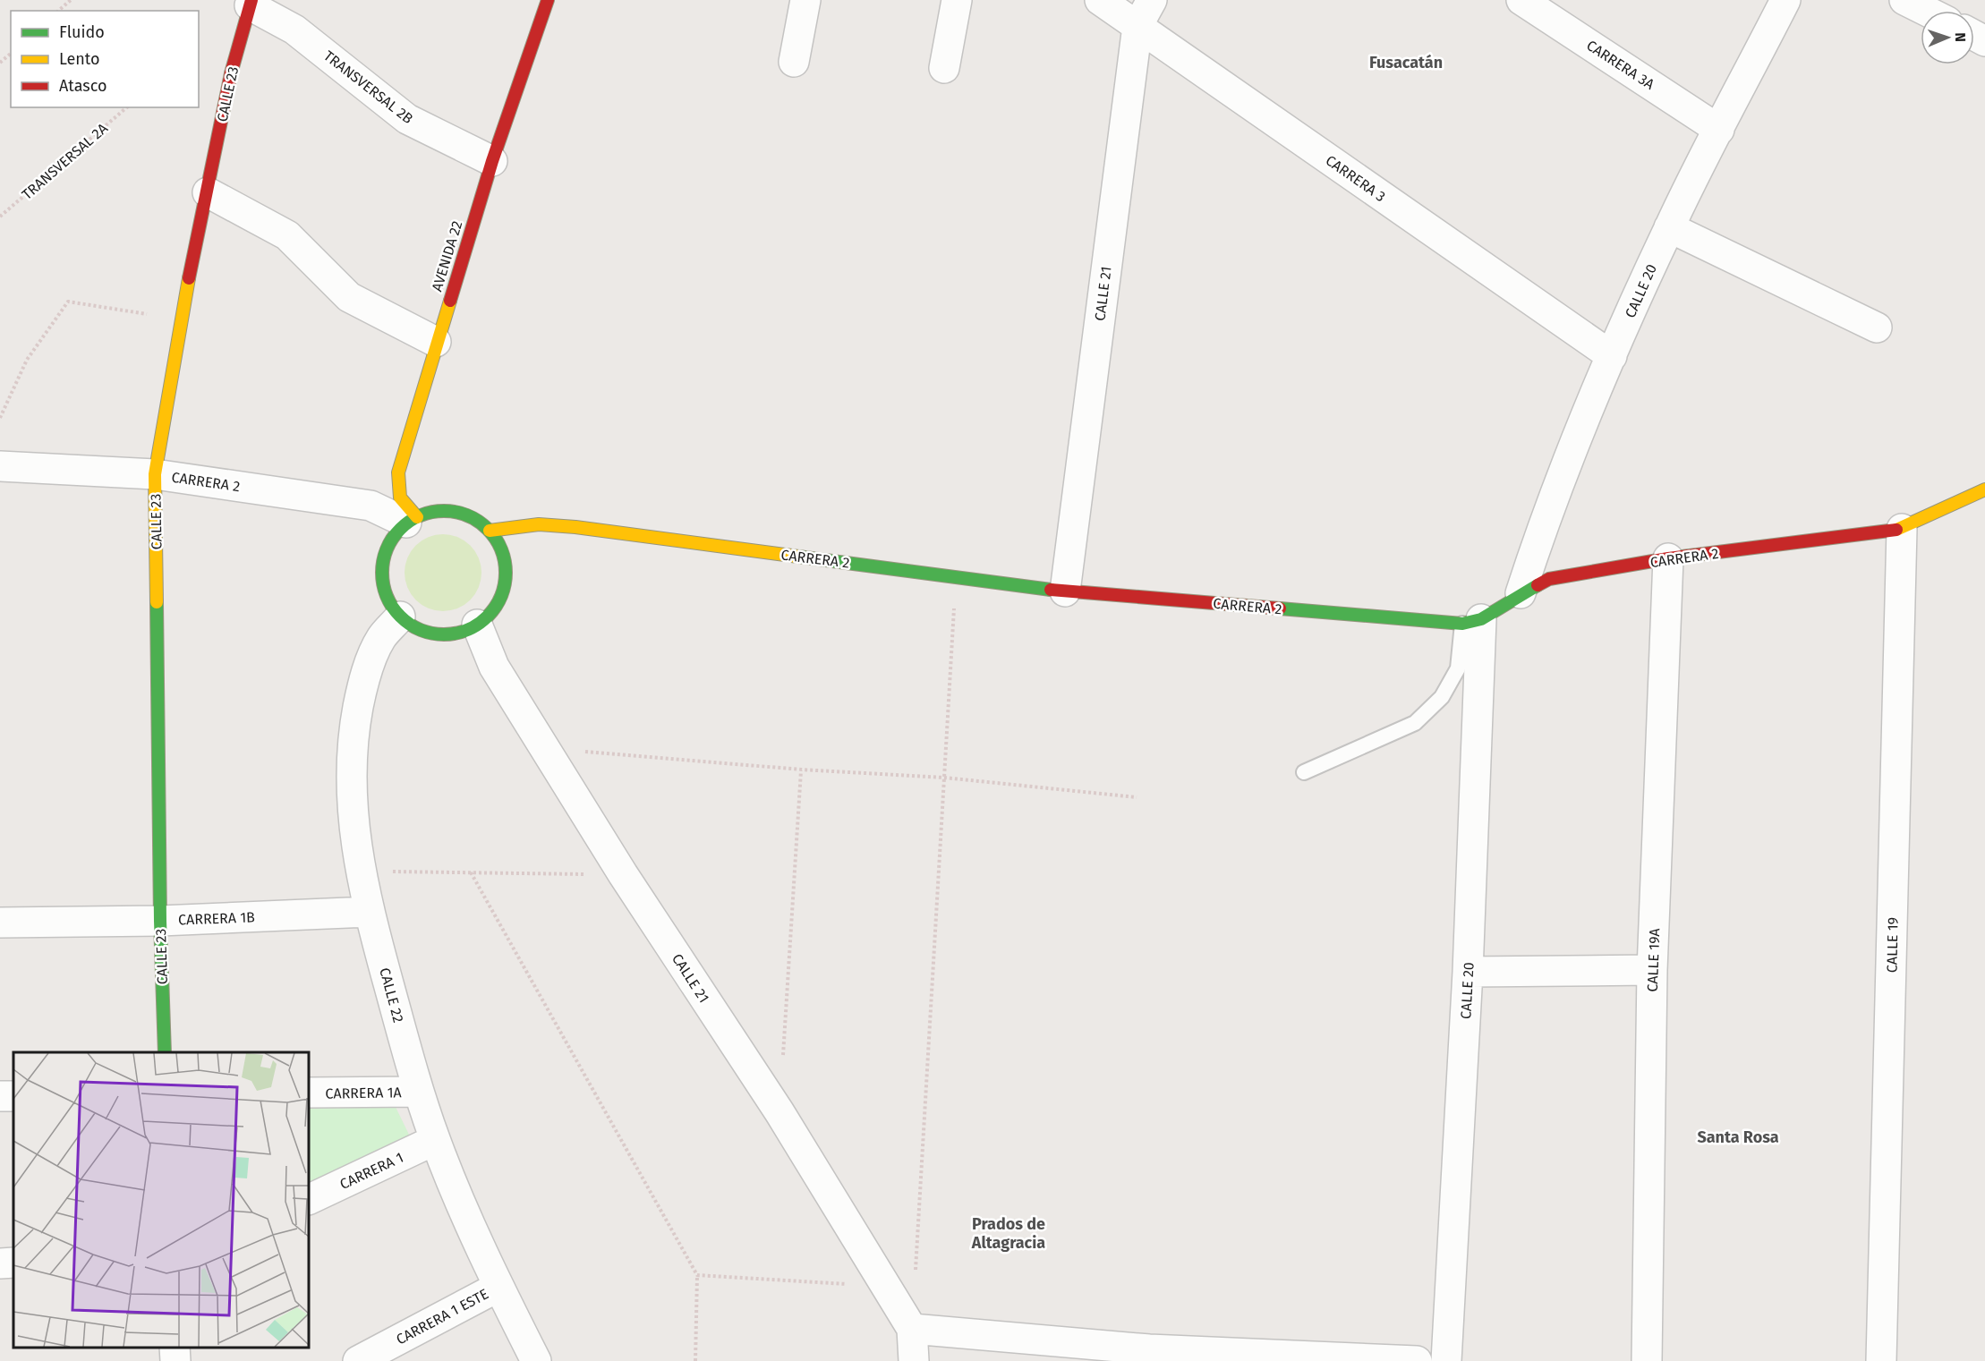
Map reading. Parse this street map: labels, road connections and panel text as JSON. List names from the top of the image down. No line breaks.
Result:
{"streets":{"street":["CARRERA 3A","TRANSVERSAL 2B","CALLE 23","CARRERA 3","AVENIDA 22","CALLE 20","CALLE 21","CARRERA 2","CARRERA 1B","CALLE 19","CALLE 19A","CALLE 22","CARRERA 1A","CARRERA 1","CARRERA 1 ESTE"],"path":["TRANSVERSAL 2A"]},"crossings":[["CARRERA 3A","CALLE 20"],["TRANSVERSAL 2B","CALLE 23"],["TRANSVERSAL 2B","AVENIDA 22"],["CALLE 23","CARRERA 2"],["CALLE 23","CARRERA 1B"],["CARRERA 3","CALLE 20"],["CARRERA 3","CALLE 21"],["AVENIDA 22","CALLE 21"],["AVENIDA 22","CARRERA 2"],["AVENIDA 22","CALLE 22"],["CALLE 20","CARRERA 2"],["CALLE 21","CARRERA 2"],["CALLE 21","CALLE 22"],["CARRERA 2","CALLE 19"],["CARRERA 2","CALLE 19A"],["CARRERA 2","CALLE 22"],["CARRERA 1B","CALLE 22"],["CALLE 22","CARRERA 1A"],["CALLE 22","CARRERA 1"],["CALLE 22","CARRERA 1 ESTE"]],"districts":["Fusacatán","Santa Rosa","Prados de Altagracia"],"legend":["Fluido","Lento","Atasco"],"north":"right"}
